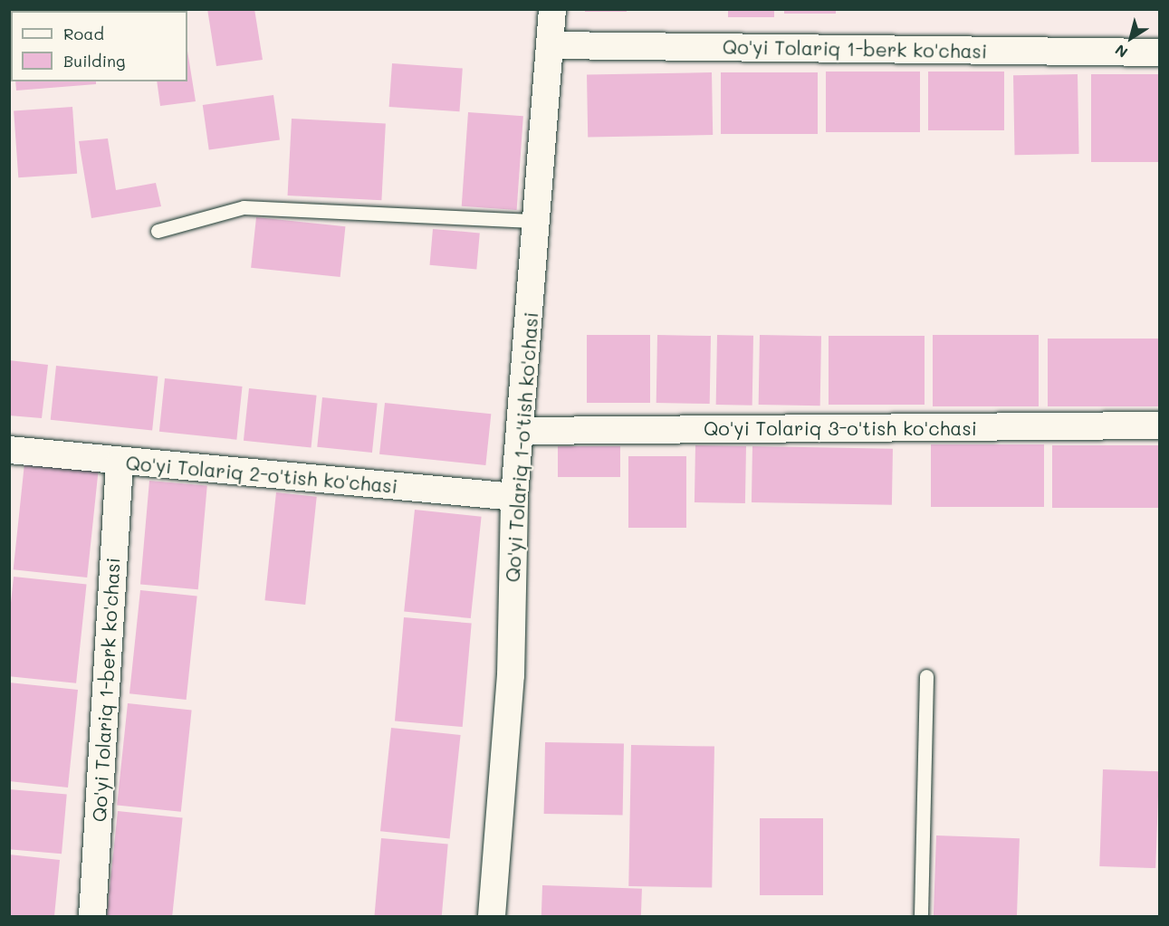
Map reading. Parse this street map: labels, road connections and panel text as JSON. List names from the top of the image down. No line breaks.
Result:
{"streets":{"street":["Qo'yi Tolariq 1-berk ko'chasi","Qo'yi Tolariq 3-o'tish ko'chasi","Qo'yi Tolariq 1-o'tish ko'chasi","Qo'yi Tolariq 2-o'tish ko'chasi"]},"crossings":[["Qo'yi Tolariq 1-berk ko'chasi","Qo'yi Tolariq 1-o'tish ko'chasi"],["Qo'yi Tolariq 1-berk ko'chasi","Qo'yi Tolariq 2-o'tish ko'chasi"],["Qo'yi Tolariq 3-o'tish ko'chasi","Qo'yi Tolariq 1-o'tish ko'chasi"],["Qo'yi Tolariq 1-o'tish ko'chasi","Qo'yi Tolariq 2-o'tish ko'chasi"]],"legend":["Road","Building"],"north":"bottom left"}
